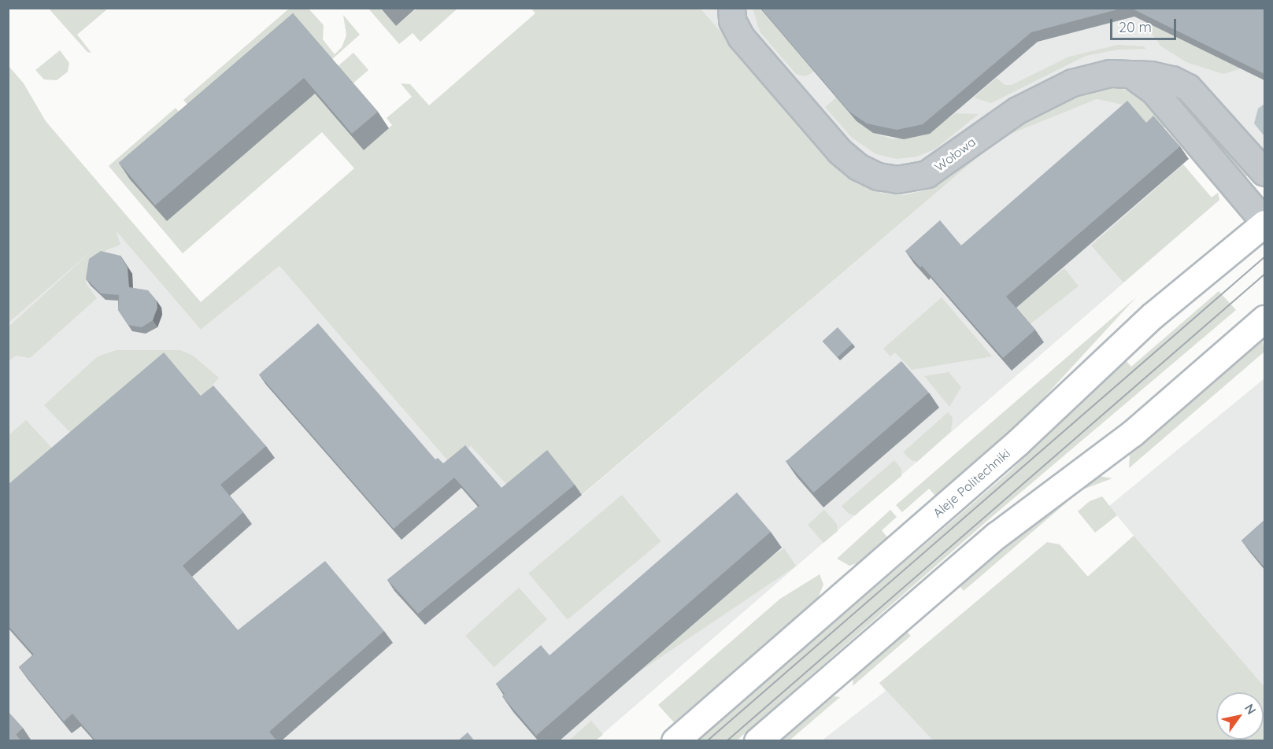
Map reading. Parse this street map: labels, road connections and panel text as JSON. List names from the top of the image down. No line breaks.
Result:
{"streets":{"main road":["Aleje Politechniki"],"street":["Wołowa"]},"scale_bar":"20 m","north":"top right"}
